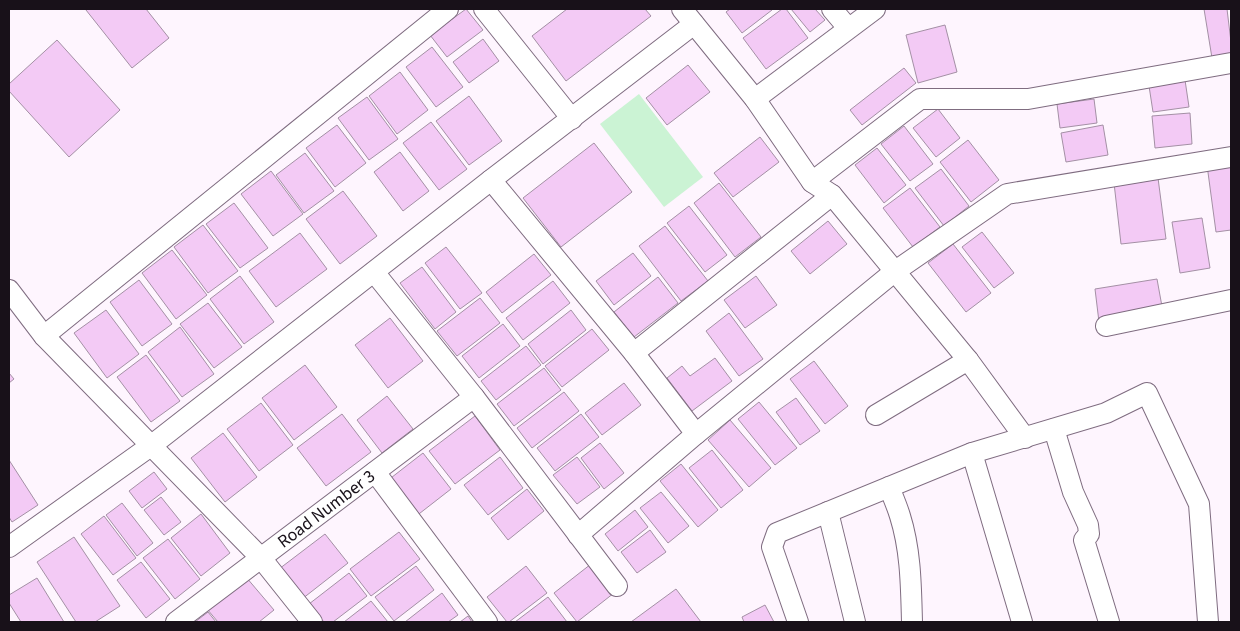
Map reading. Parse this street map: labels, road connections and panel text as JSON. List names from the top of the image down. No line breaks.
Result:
{"streets":{"street":["Road Number 3"]}}
